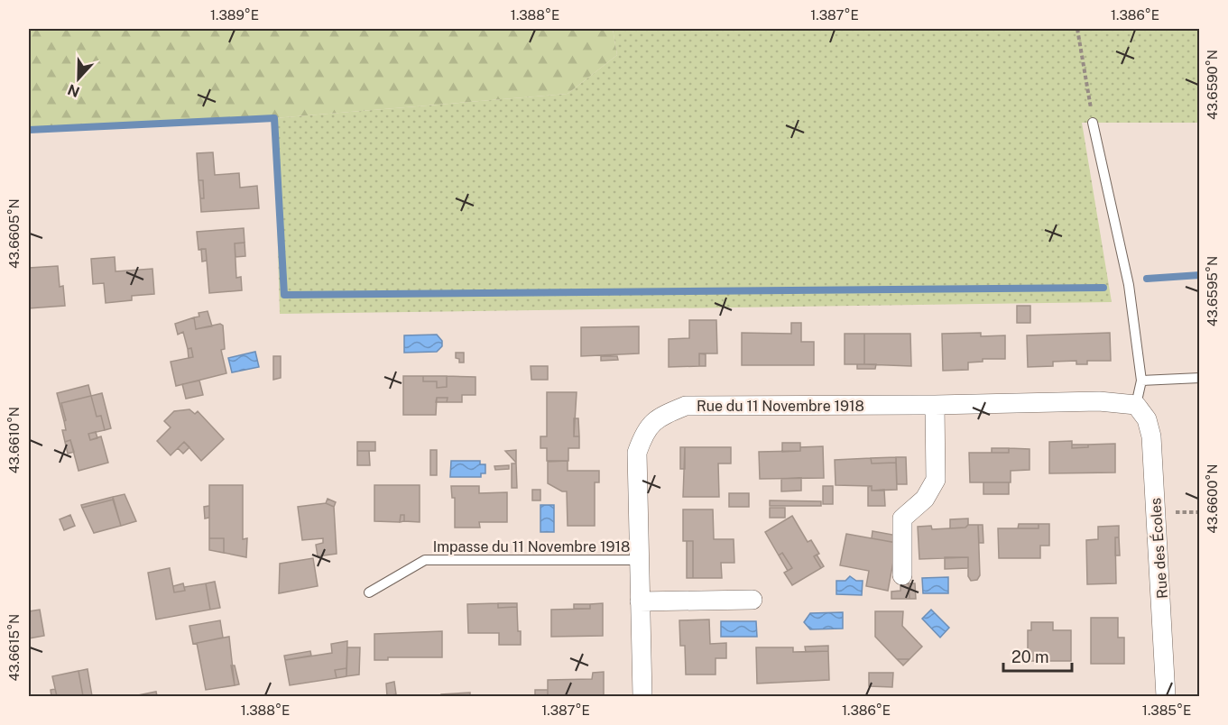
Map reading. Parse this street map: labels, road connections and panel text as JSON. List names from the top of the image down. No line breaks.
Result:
{"streets":{"street":["Rue du 11 Novembre 1918","Rue des Écoles"],"lane":["Impasse du 11 Novembre 1918"]},"crossings":[["Rue du 11 Novembre 1918","Impasse du 11 Novembre 1918"],["Rue du 11 Novembre 1918","Rue des Écoles"]],"scale_bar":"20 m","north":"bottom","coordinates":["1.389°E","1.388°E","1.387°E","1.386°E","43.6590°N","43.6605°N","43.6595°N","43.6610°N","43.6600°N","43.6615°N","1.385°E"]}
